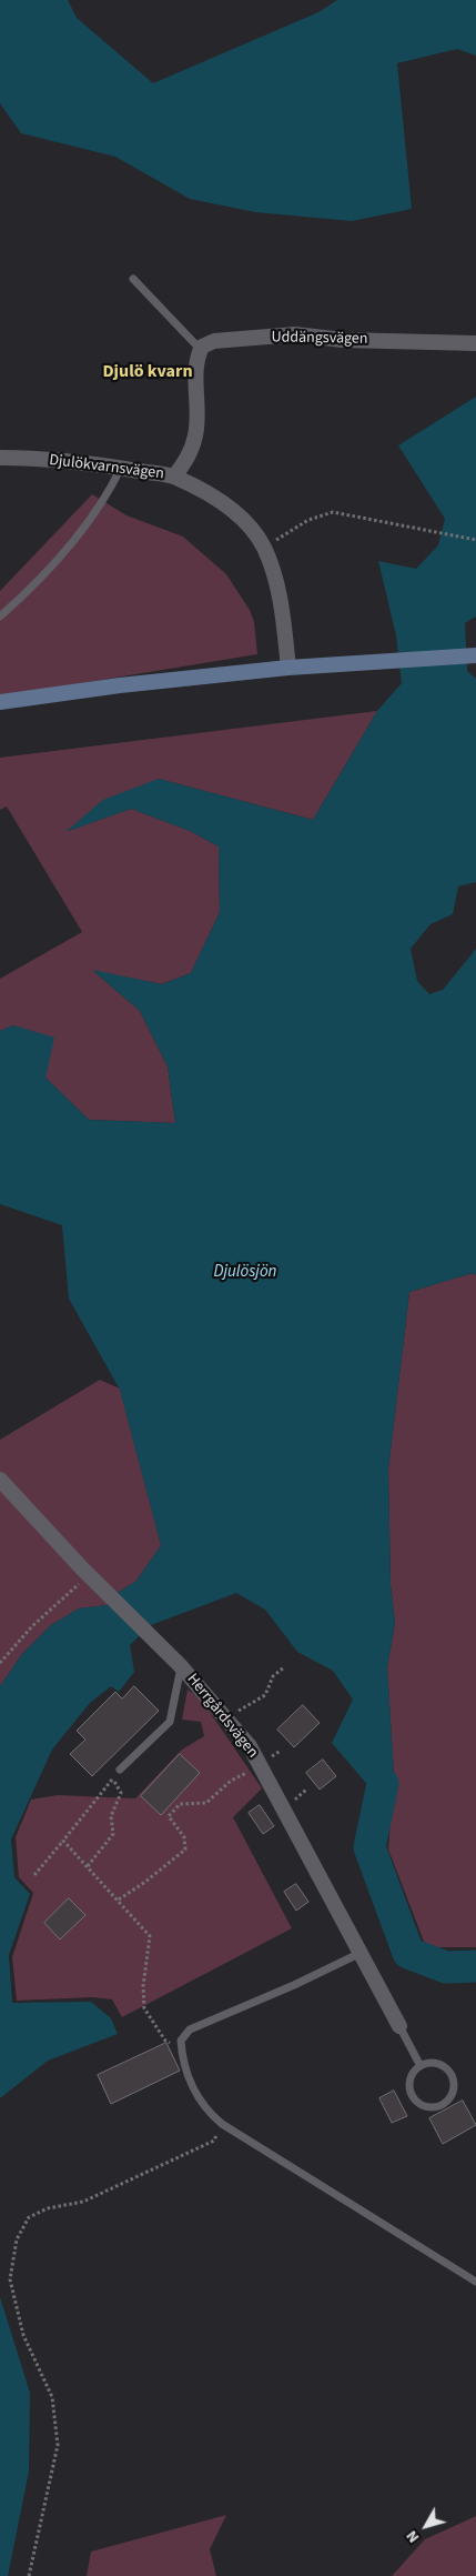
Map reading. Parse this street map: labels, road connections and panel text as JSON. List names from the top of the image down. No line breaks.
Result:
{"streets":{"street":["Uddängsvägen","Djulökvarnsvägen","Herrgårdsvägen"]},"districts":["Djulö kvarn"],"water":["Djulösjön"],"north":"bottom left"}
